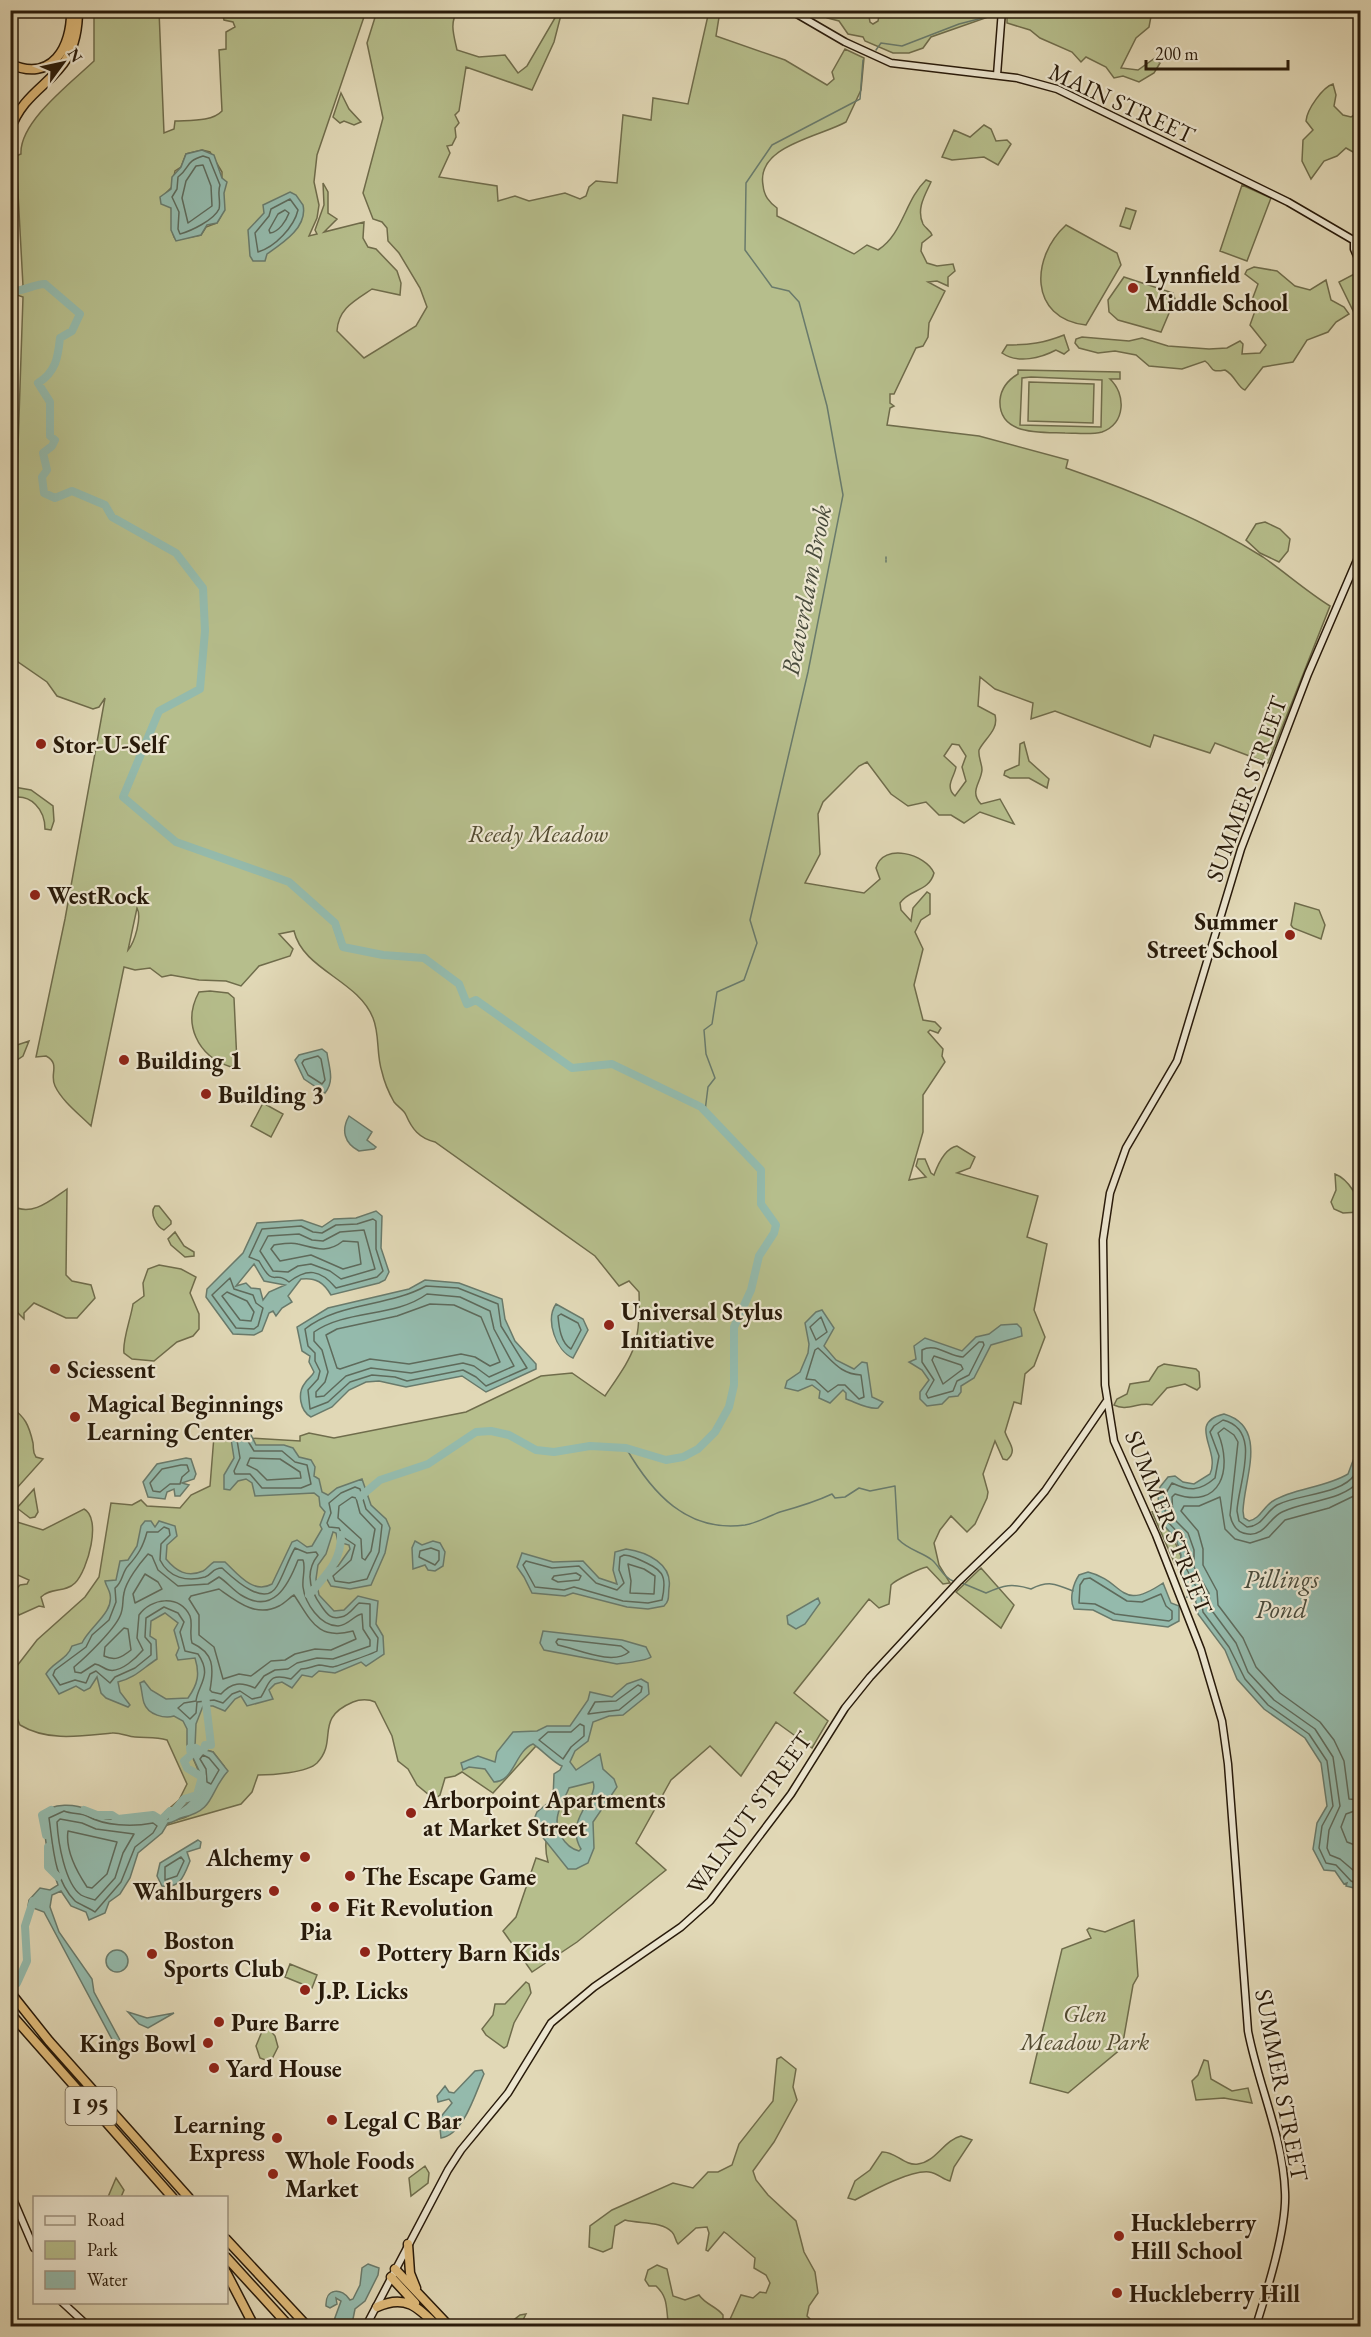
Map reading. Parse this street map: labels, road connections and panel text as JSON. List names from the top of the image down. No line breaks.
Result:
{"streets":{"highway":["I 95"],"main road":["MAIN STREET","SUMMER STREET","WALNUT STREET"]},"crossings":[["SUMMER STREET","WALNUT STREET"]],"water":["Beaverdam Brook","Pillings Pond"],"parks":["Reedy Meadow","Glen Meadow Park"],"places":["Lynnfield Middle School","Stor-U-Self","WestRock","Summer Street School","Building 1","Building 3","Universal Stylus Initiative","Sciessent","Magical Beginnings Learning Center","Arborpoint Apartments at Market Street","Alchemy","The Escape Game","Wahlburgers","Pia","Fit Revolution","Pottery Barn Kids","Boston Sports Club","J.P. Licks","Pure Barre","Kings Bowl","Yard House","Legal C Bar","Learning Express","Whole Foods Market","Huckleberry Hill School","Huckleberry Hill"],"legend":["Road","Park","Water"],"scale_bar":"200 m","north":"top right"}
